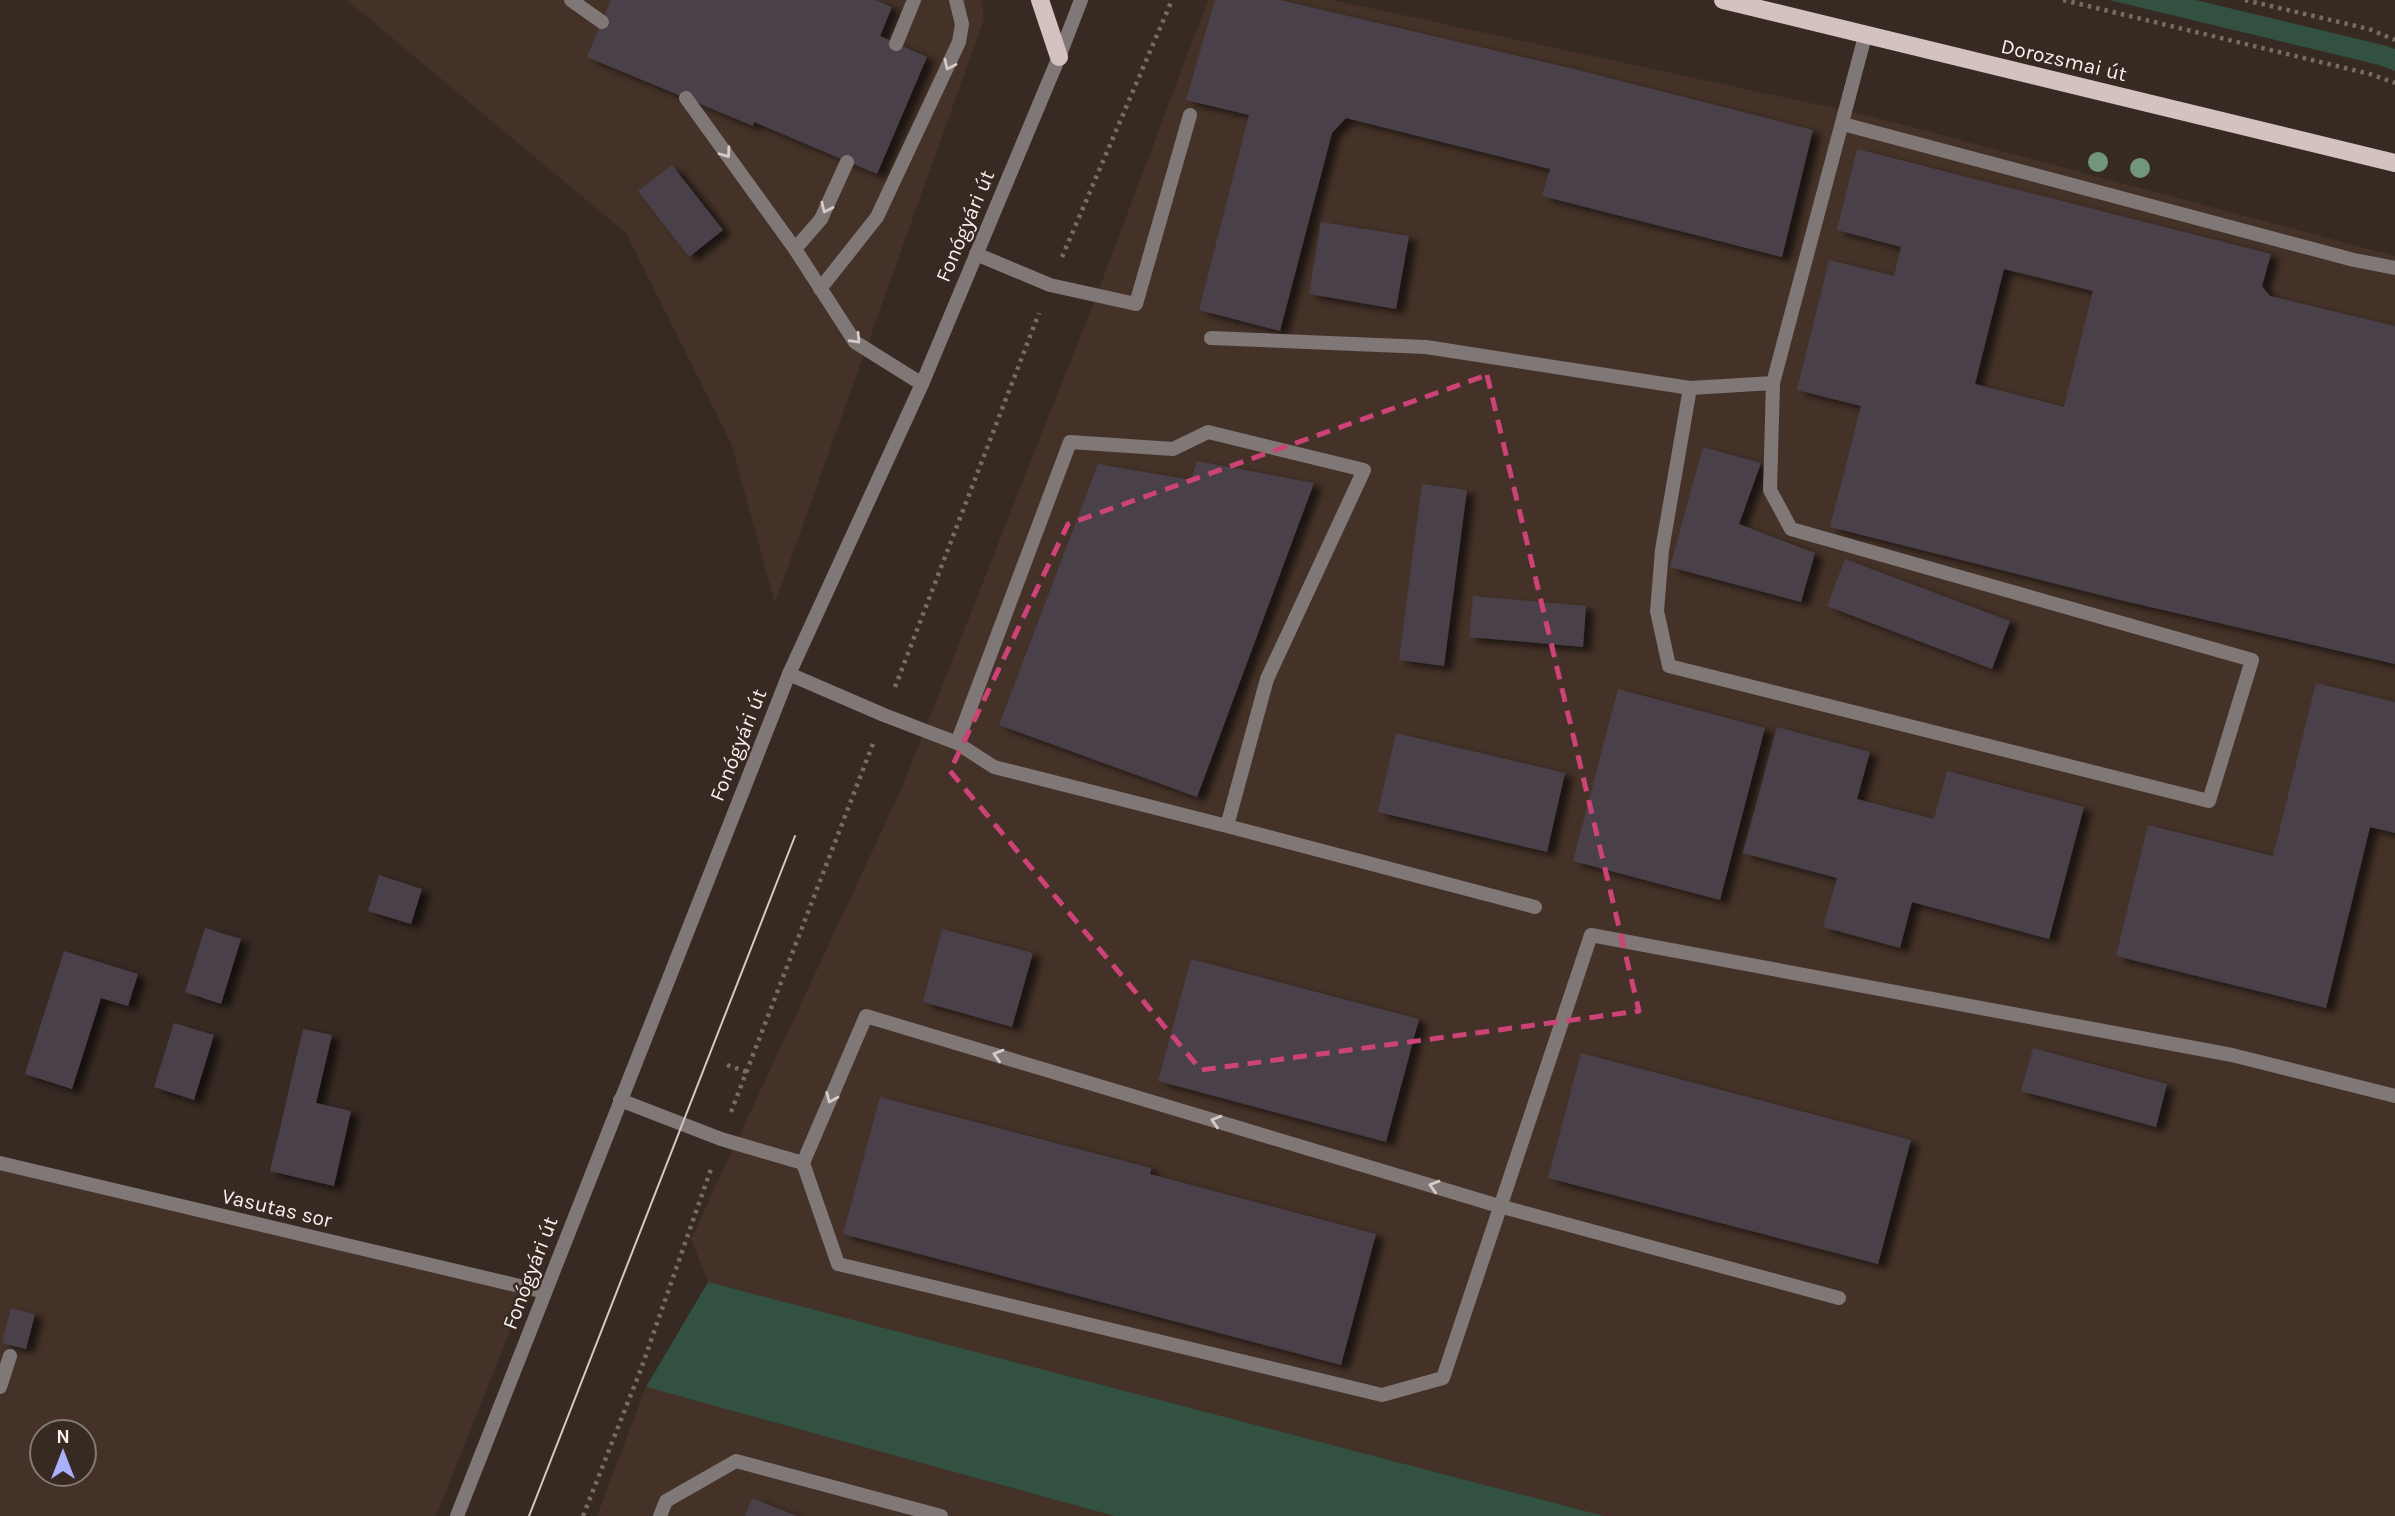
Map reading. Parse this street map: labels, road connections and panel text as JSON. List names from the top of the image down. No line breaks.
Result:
{"streets":{"main road":["Dorozsmai út"],"street":["Fonógyári út","Vasutas sor"]},"crossings":[["Fonógyári út","Vasutas sor"]],"north":"top"}
